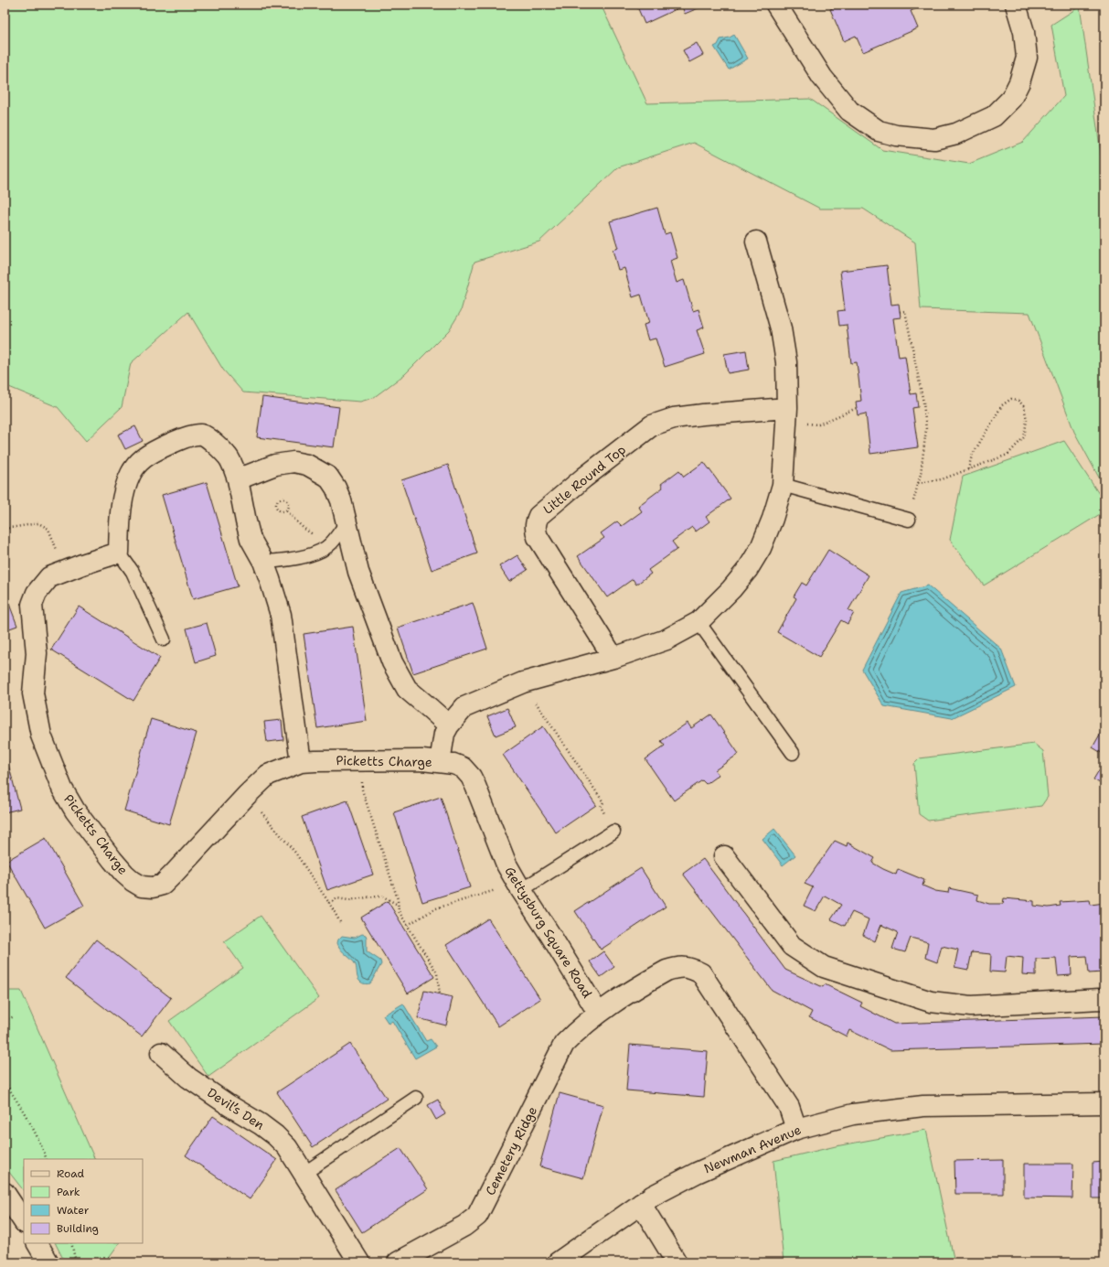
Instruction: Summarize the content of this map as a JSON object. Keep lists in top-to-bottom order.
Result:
{
  "streets": {
    "street": [
      "Little Round Top",
      "Picketts Charge",
      "Gettysburg Square Road",
      "Devil’s Den",
      "Newman Avenue",
      "Cemetery Ridge"
    ]
  },
  "crossings": [
    ["Picketts Charge", "Gettysburg Square Road"],
    ["Gettysburg Square Road", "Newman Avenue"],
    ["Gettysburg Square Road", "Cemetery Ridge"]
  ],
  "legend": [
    "Road",
    "Park",
    "Water",
    "Building"
  ]
}
